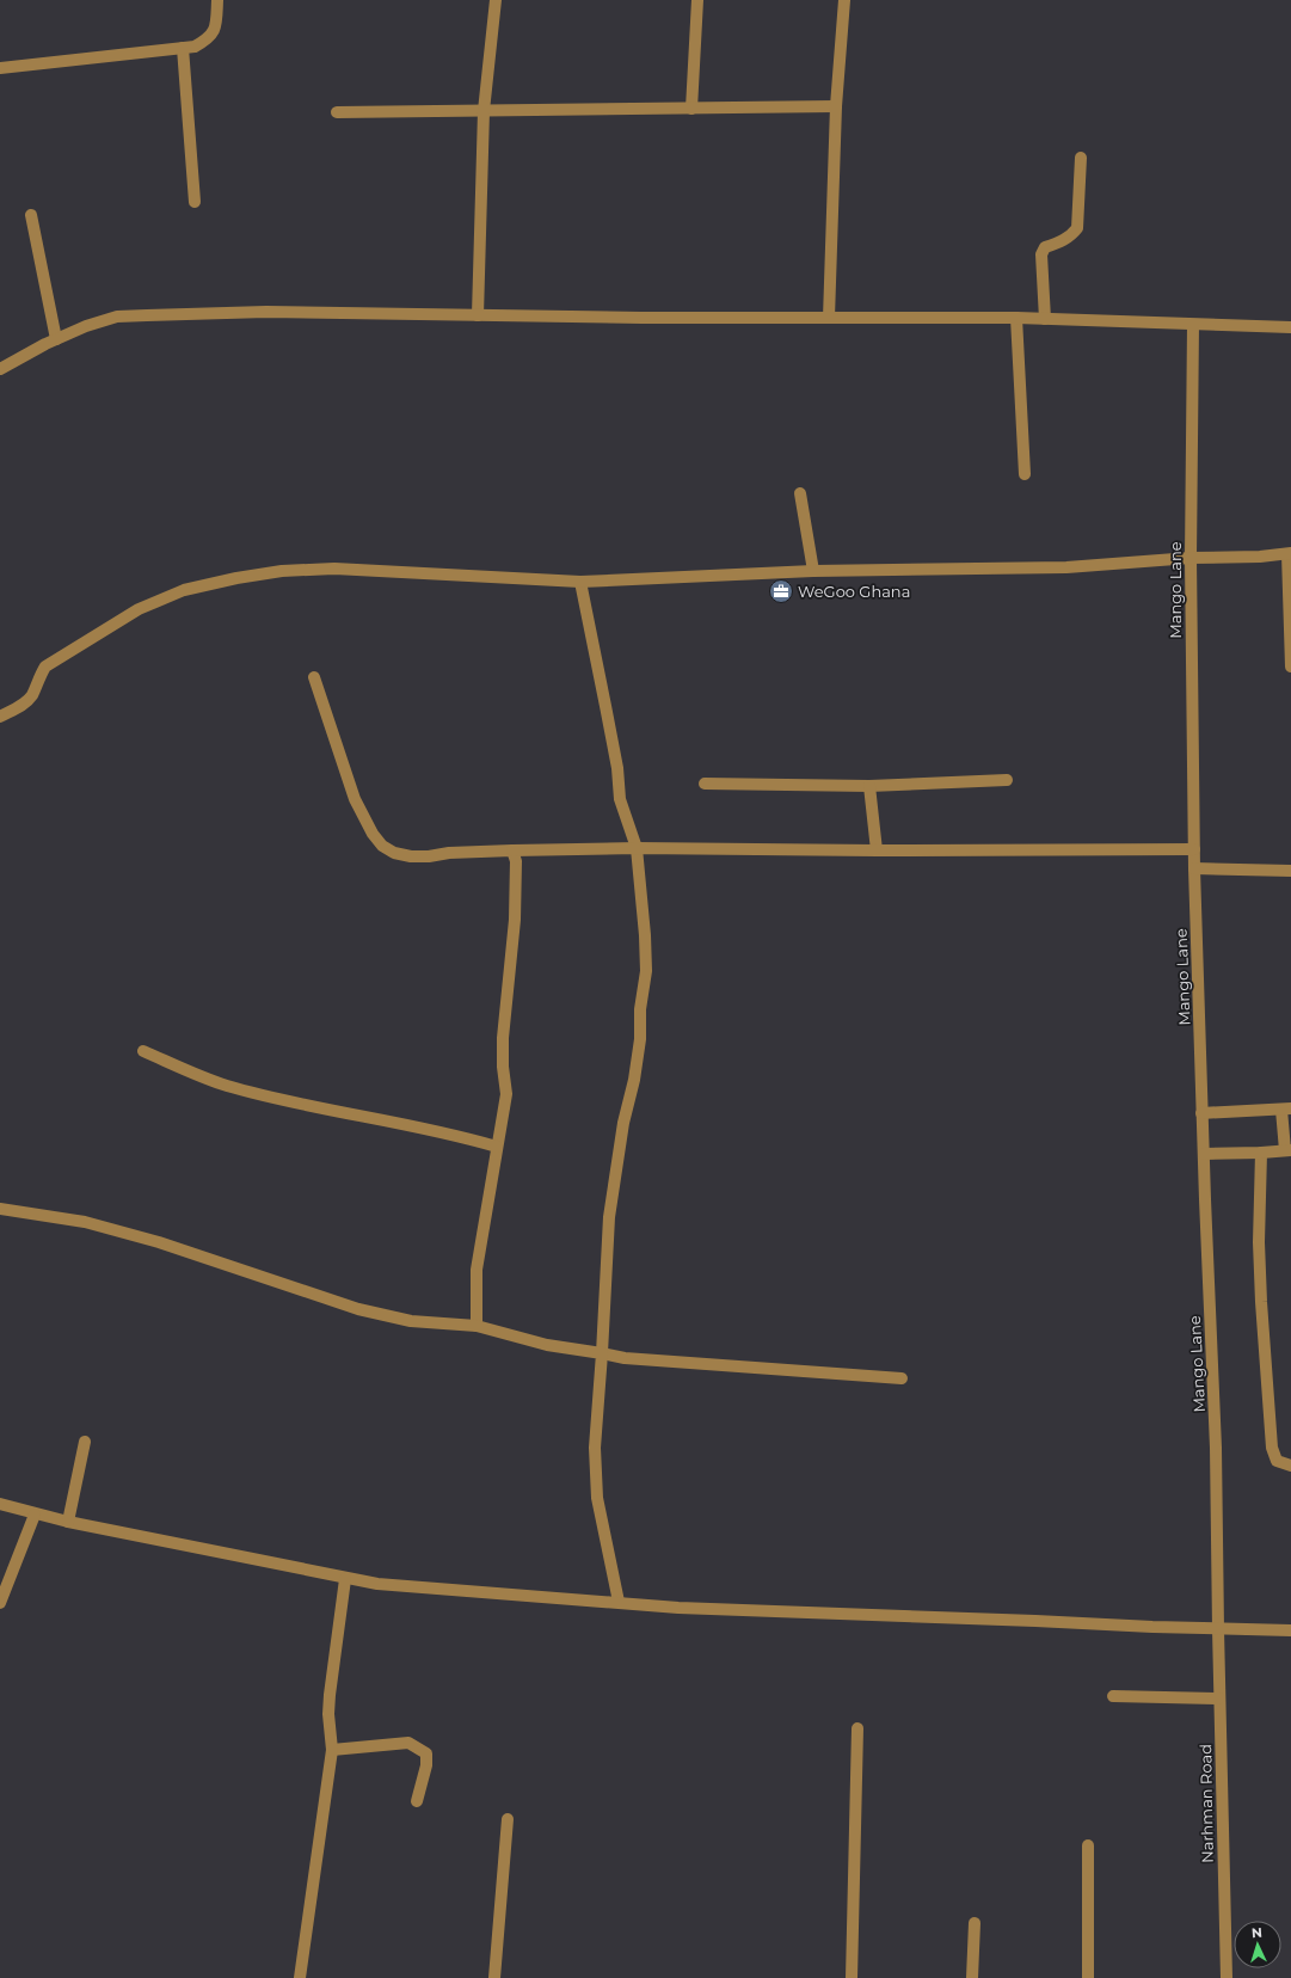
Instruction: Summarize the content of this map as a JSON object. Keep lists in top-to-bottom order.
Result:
{
  "streets": {
    "street": ["Mango Lane", "Narhman Road"]
  },
  "crossings": [
    ["Mango Lane", "Narhman Road"]
  ],
  "places": {
    "office": ["WeGoo Ghana"]
  },
  "north": "top"
}
